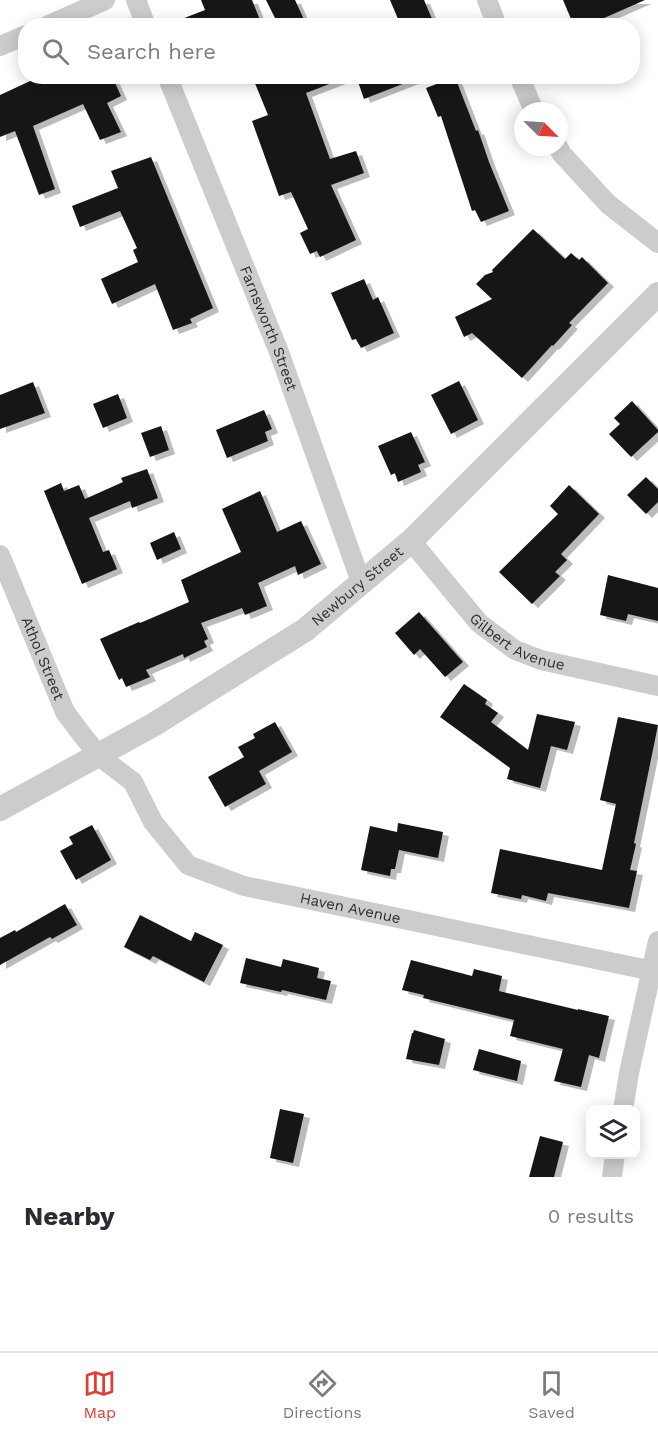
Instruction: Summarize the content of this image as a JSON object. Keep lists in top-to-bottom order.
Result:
{
  "streets": {
    "street": [
      "Farnsworth Street",
      "Newbury Street",
      "Gilbert Avenue",
      "Athol Street",
      "Haven Avenue"
    ]
  },
  "crossings": [
    ["Farnsworth Street", "Newbury Street"],
    ["Newbury Street", "Gilbert Avenue"],
    ["Newbury Street", "Athol Street"],
    ["Newbury Street", "Haven Avenue"],
    ["Athol Street", "Haven Avenue"]
  ],
  "north": "bottom right",
  "page": {
    "search": "Search here",
    "heading": ["Nearby", "0 results"],
    "nav": ["Map", "Directions", "Saved"]
  }
}
